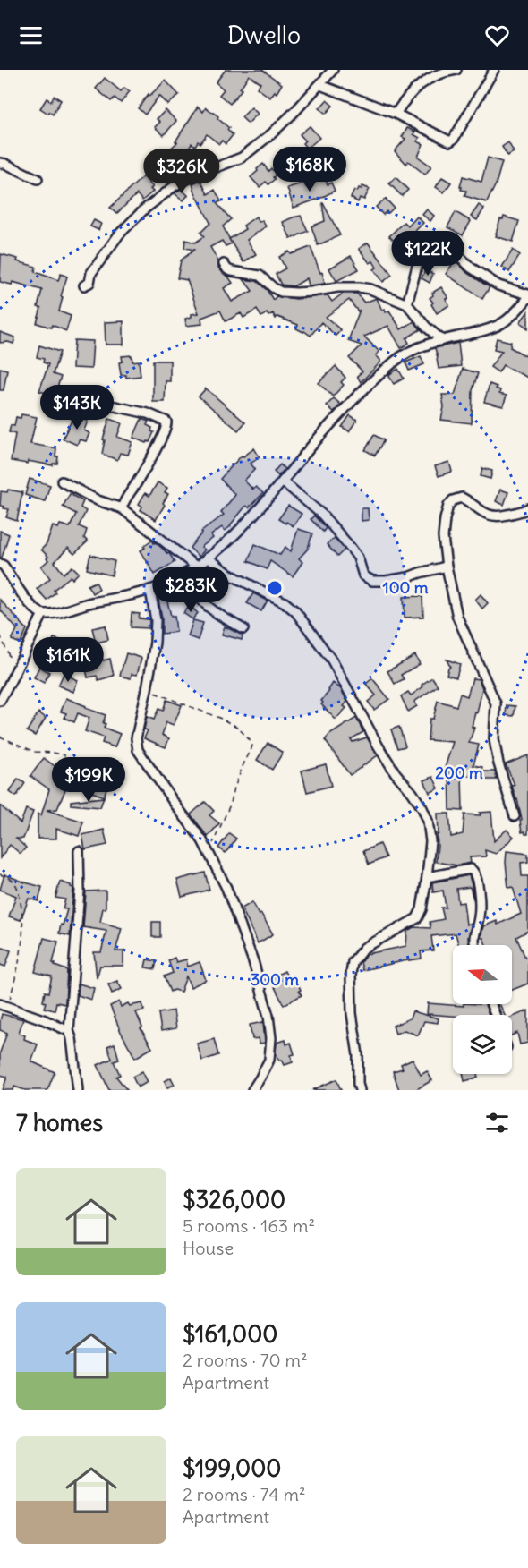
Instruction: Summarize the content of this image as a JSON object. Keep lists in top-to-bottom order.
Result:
{
  "north": "left",
  "page": {
    "header": "Dwello",
    "price": [
      "$168K",
      "$326K",
      "$122K",
      "$143K",
      "$283K",
      "$161K",
      "$199K"
    ],
    "heading": "7 homes",
    "list": [
      {
        "name": "$326,000",
        "note": "5 rooms · 163 m² · House"
      },
      {
        "name": "$161,000",
        "note": "2 rooms · 70 m² · Apartment"
      },
      {
        "name": "$199,000",
        "note": "2 rooms · 74 m² · Apartment"
      }
    ]
  },
  "rings": ["100 m", "200 m", "300 m"]
}
